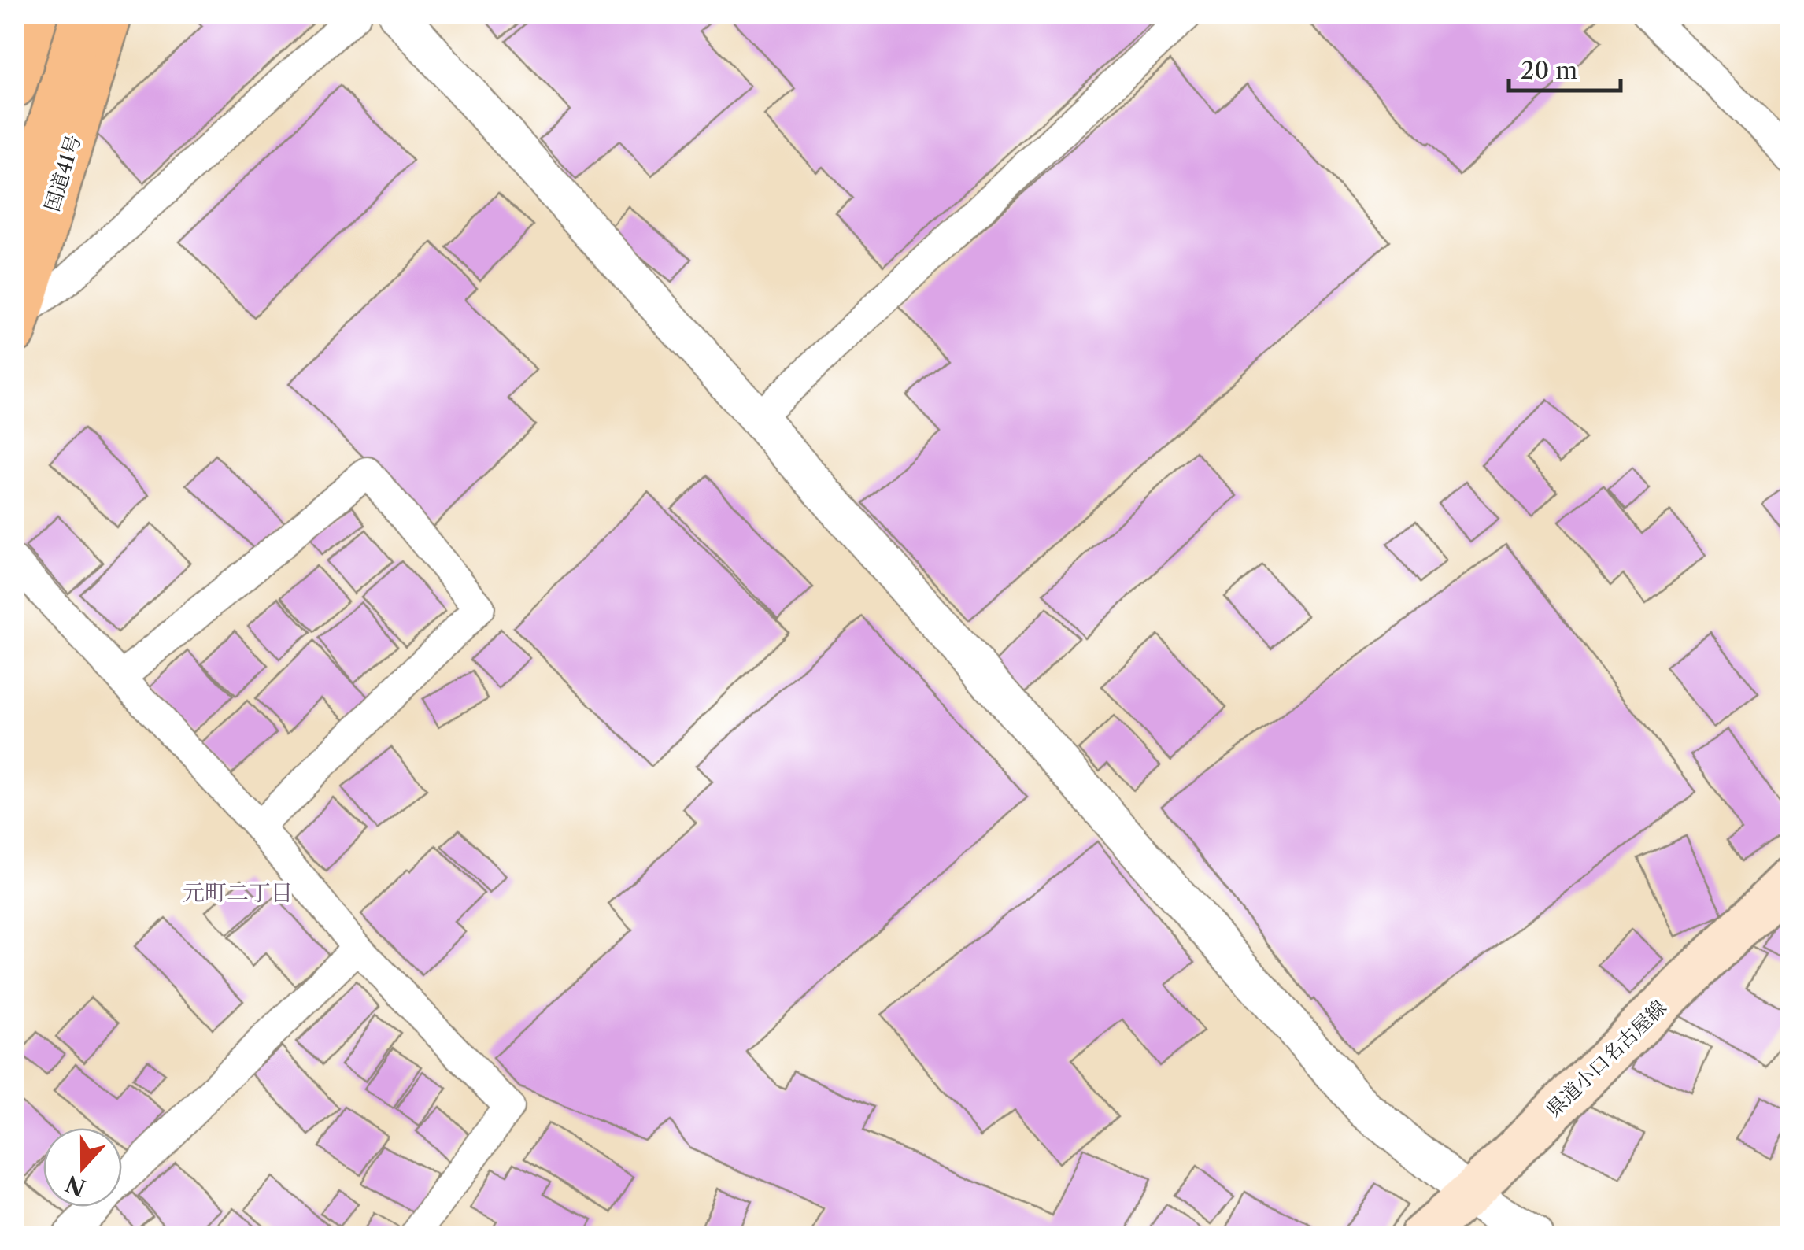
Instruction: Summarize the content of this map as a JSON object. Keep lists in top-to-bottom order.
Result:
{
  "streets": {
    "highway": ["国道41号"],
    "main road": ["県道小口名古屋線"]
  },
  "districts": ["元町二丁目"],
  "scale_bar": "20 m",
  "north": "bottom"
}
